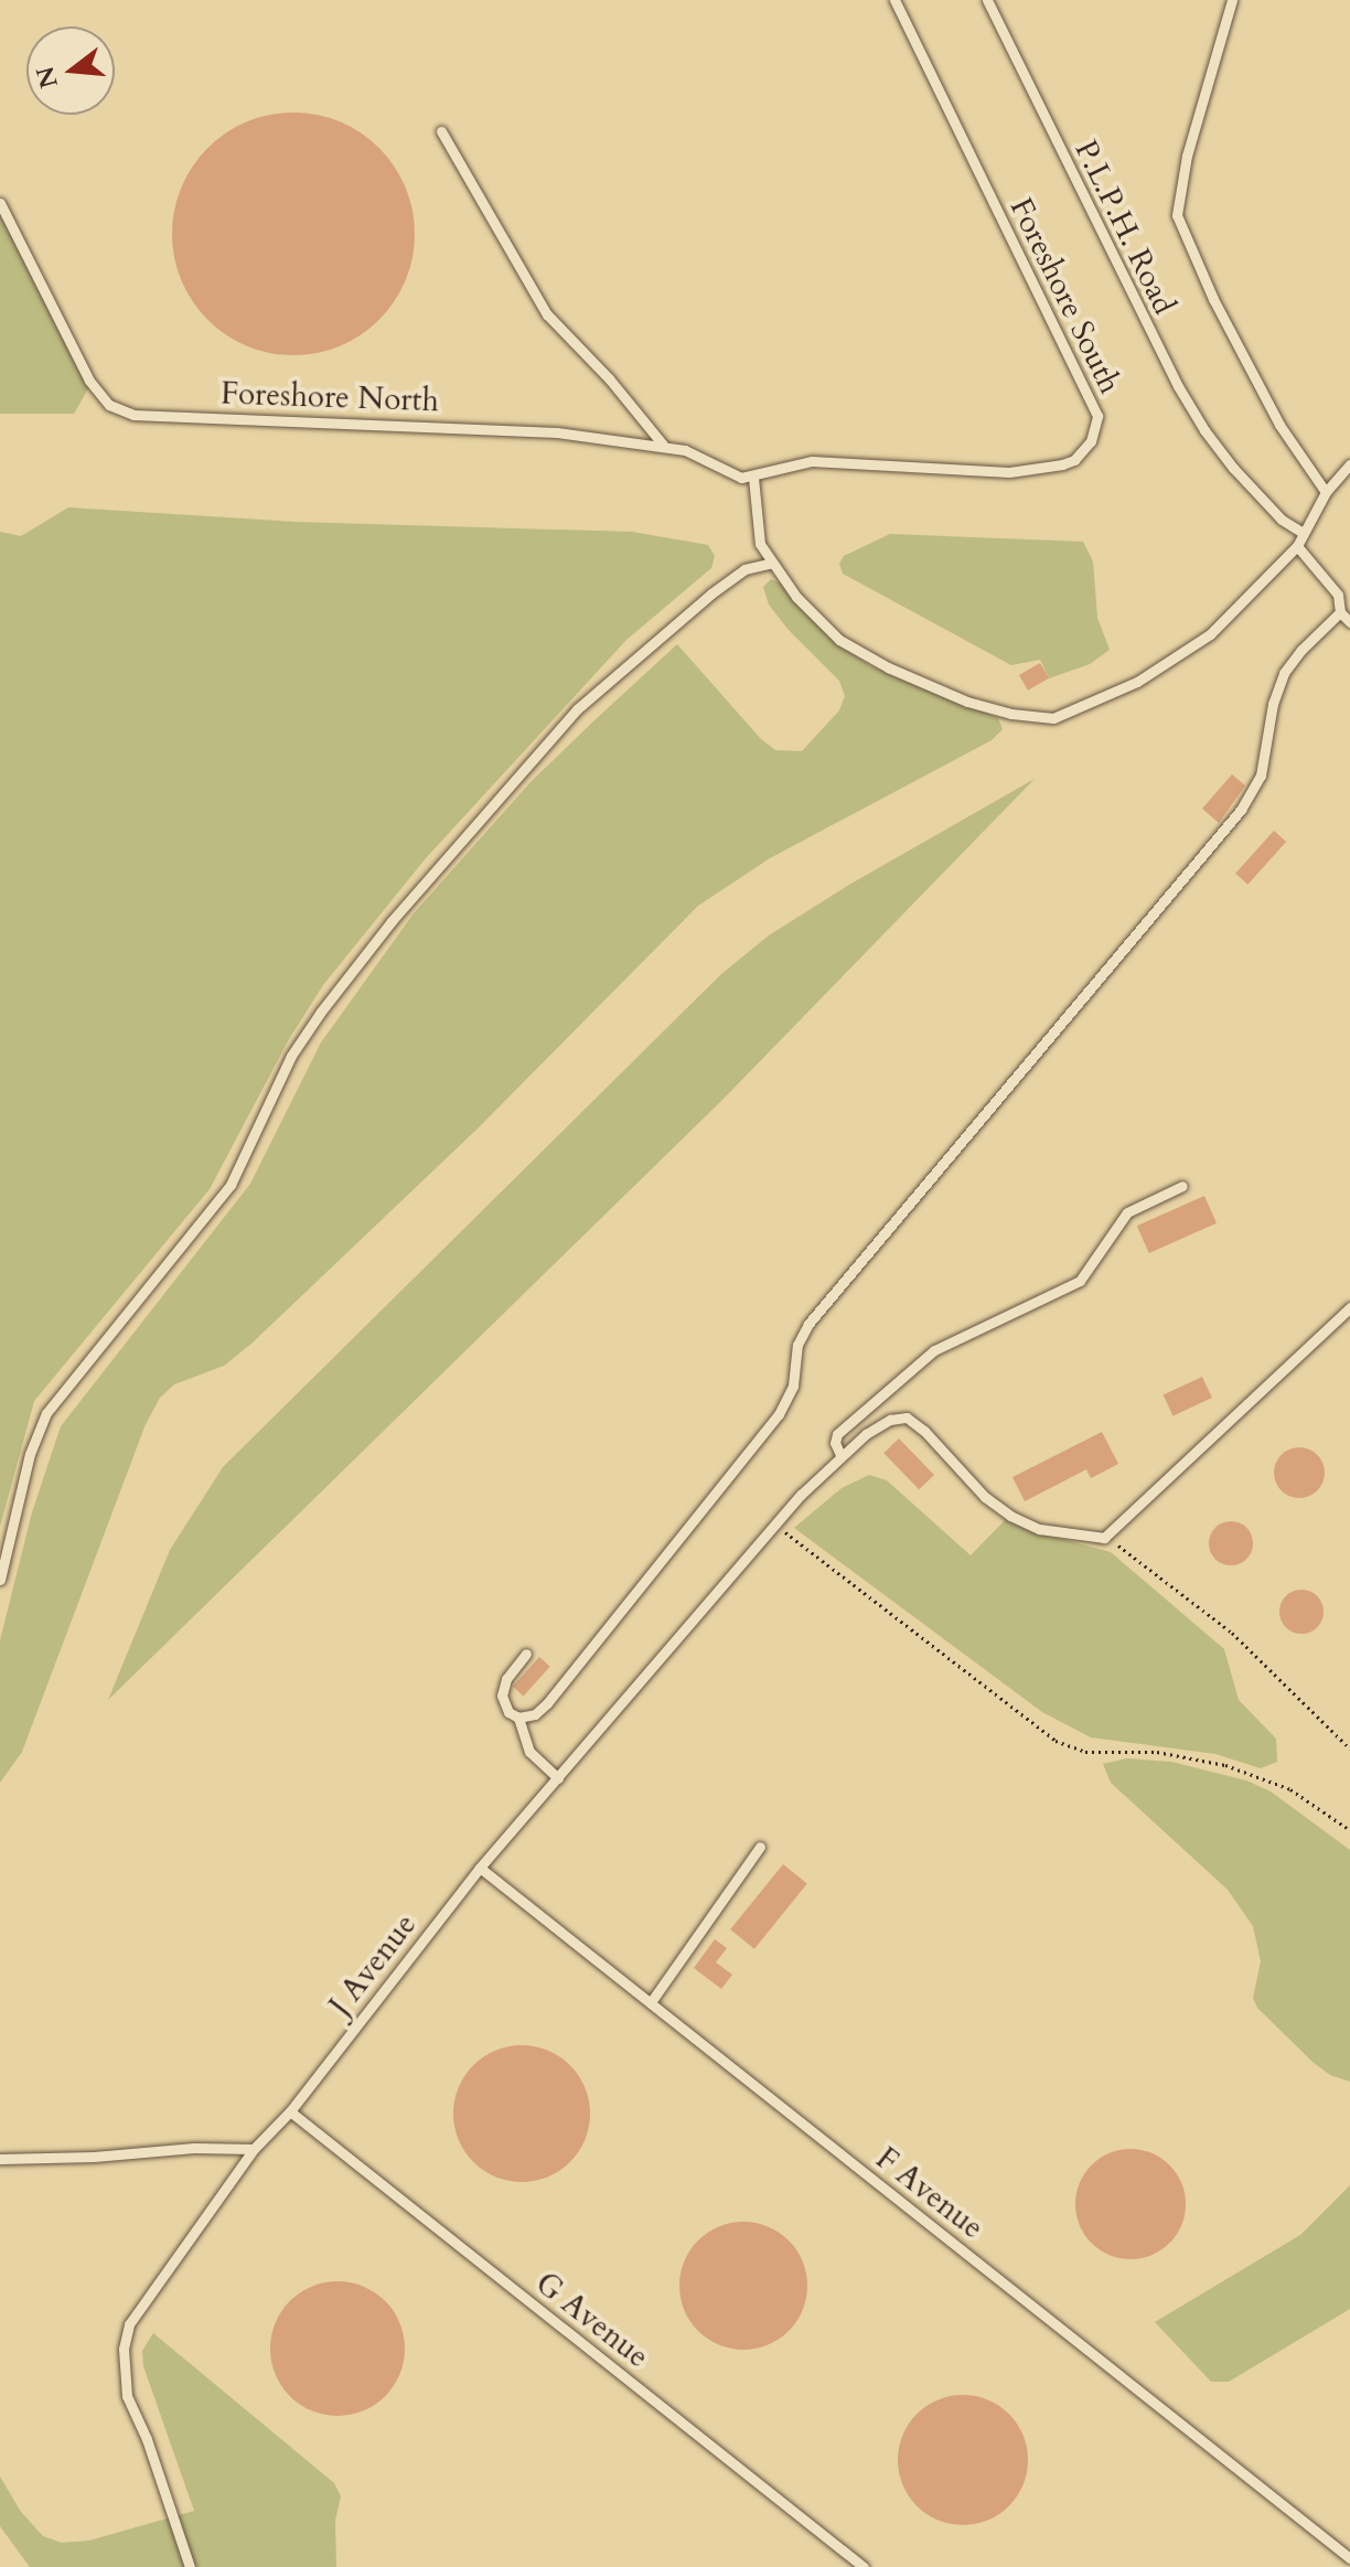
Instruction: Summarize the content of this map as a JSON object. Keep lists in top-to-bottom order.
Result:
{
  "streets": {
    "lane": [
      "P.L.P.H. Road",
      "Foreshore South",
      "Foreshore North",
      "J Avenue",
      "F Avenue",
      "G Avenue"
    ]
  },
  "crossings": [
    ["Foreshore South", "Foreshore North"],
    ["J Avenue", "F Avenue"],
    ["J Avenue", "G Avenue"]
  ],
  "north": "left"
}
